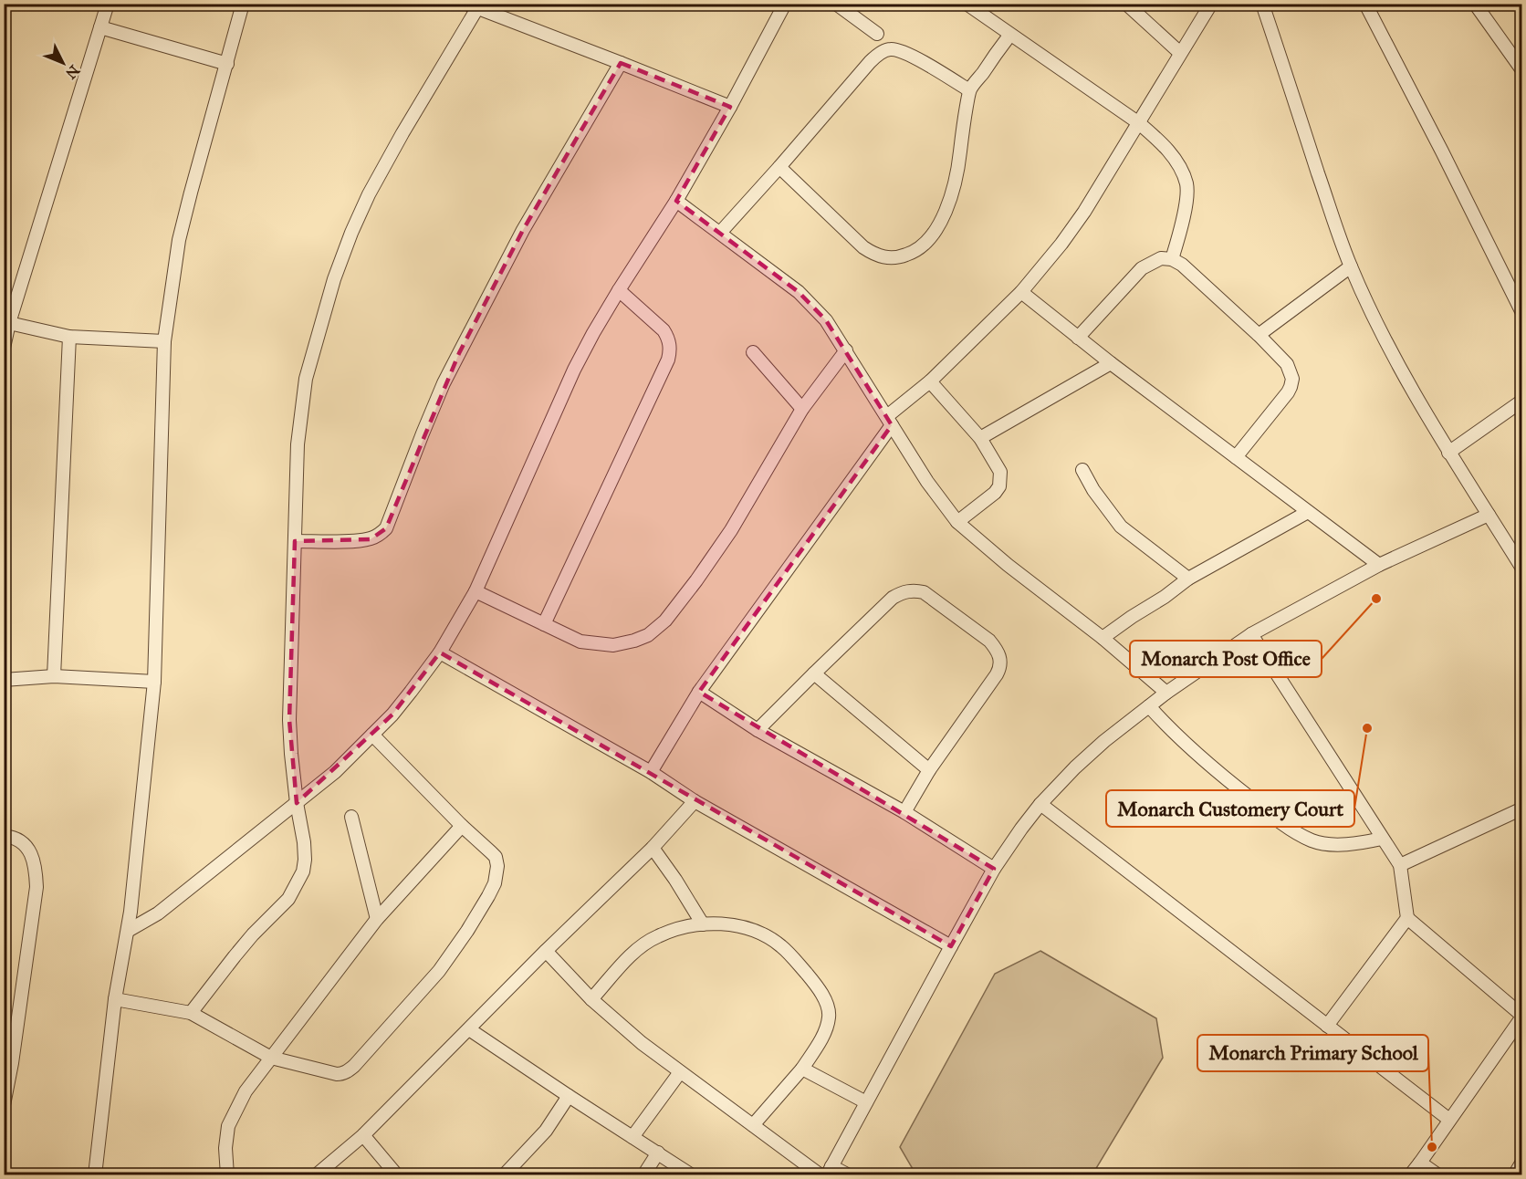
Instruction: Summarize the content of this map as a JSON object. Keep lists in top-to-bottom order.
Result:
{
  "places": ["Monarch Post Office", "Monarch Customery Court", "Monarch Primary School"],
  "north": "bottom right"
}
